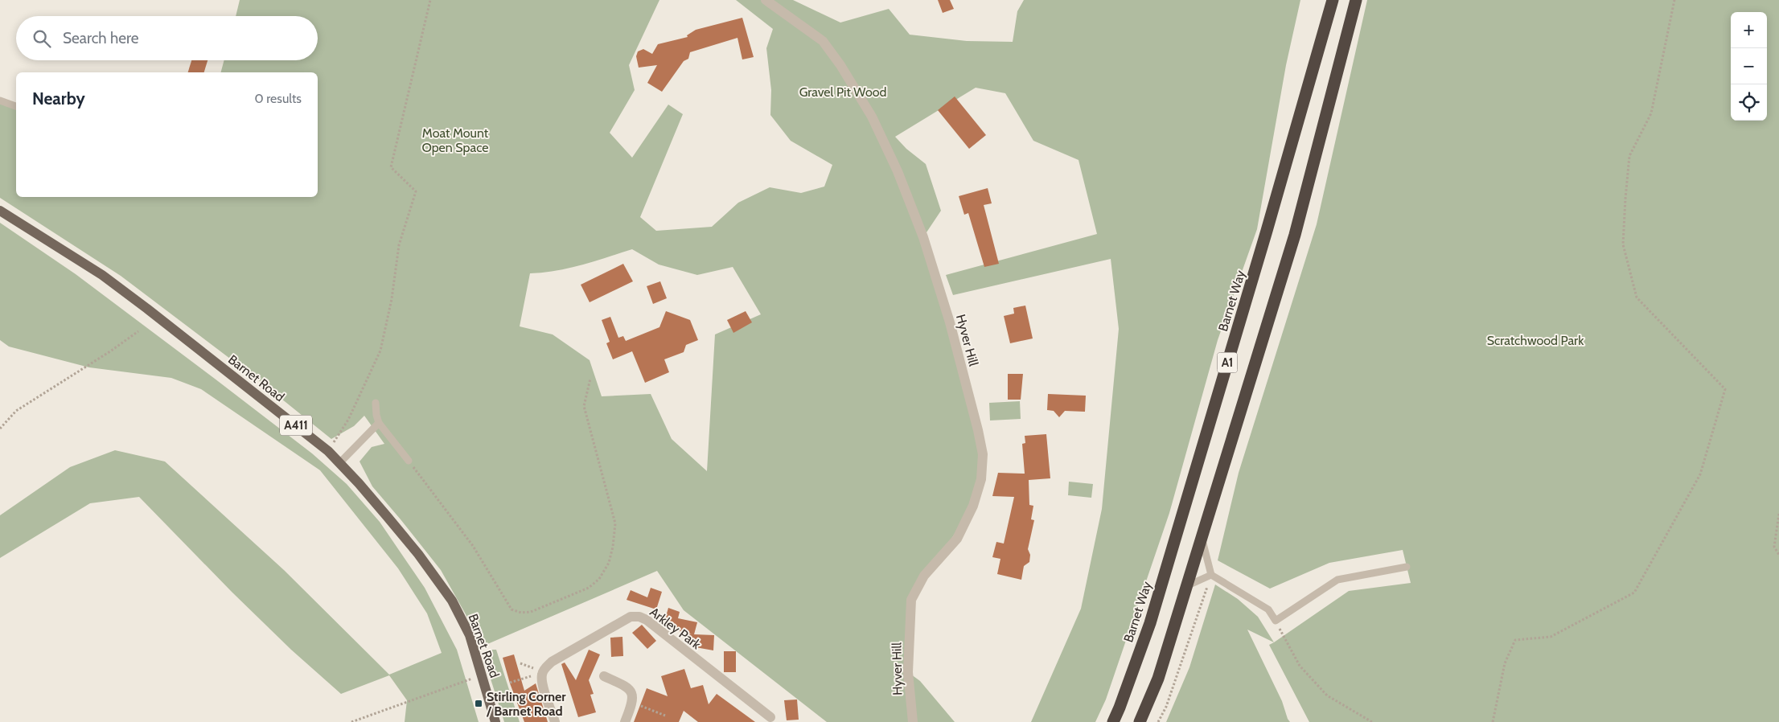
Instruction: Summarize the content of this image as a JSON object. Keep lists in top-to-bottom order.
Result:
{
  "streets": {
    "highway": ["Barnet Way", "A1"],
    "main road": ["Barnet Road", "A411"],
    "street": ["Hyver Hill", "Arkley Park"]
  },
  "parks": ["Gravel Pit Wood", "Moat Mount Open Space", "Scratchwood Park"],
  "places": {
    "transit": ["Stirling Corner / Barnet Road"]
  },
  "page": {
    "map_buttons": ["+", "−"],
    "search": "Search here",
    "heading": ["Nearby", "0 results"]
  }
}
